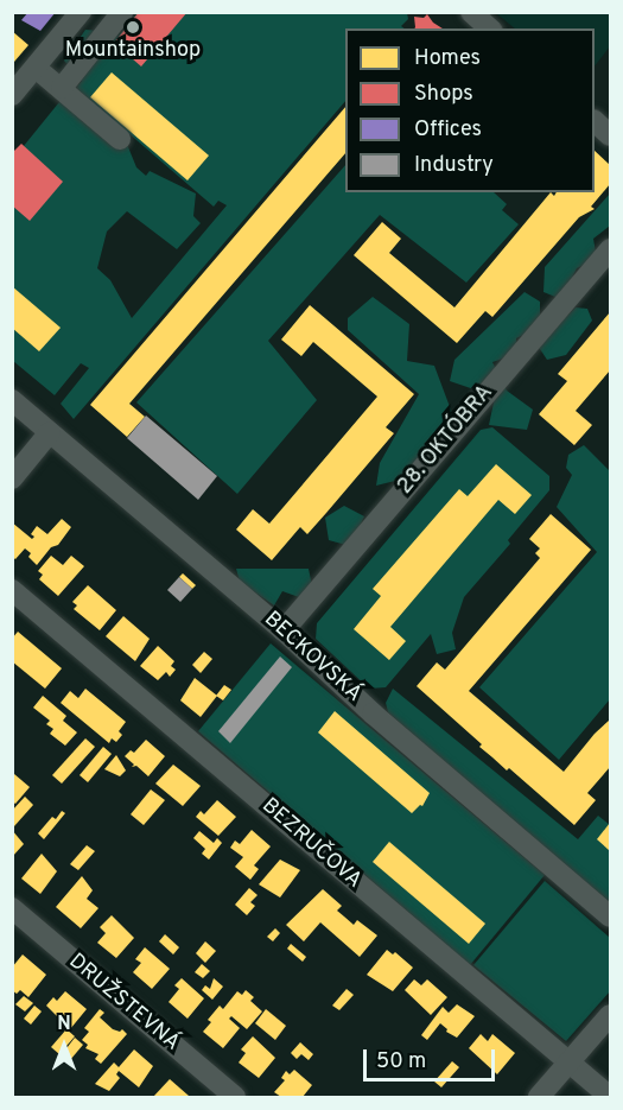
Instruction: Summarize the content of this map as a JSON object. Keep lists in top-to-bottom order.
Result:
{
  "streets": {
    "street": [
      "28. OKTÓBRA",
      "BECKOVSKÁ",
      "BEZRUČOVA",
      "DRUŽSTEVNÁ"
    ]
  },
  "crossings": [
    ["28. OKTÓBRA", "BECKOVSKÁ"]
  ],
  "places": ["Mountainshop"],
  "legend": [
    "Homes",
    "Shops",
    "Offices",
    "Industry"
  ],
  "scale_bar": "50 m",
  "north": "top"
}
